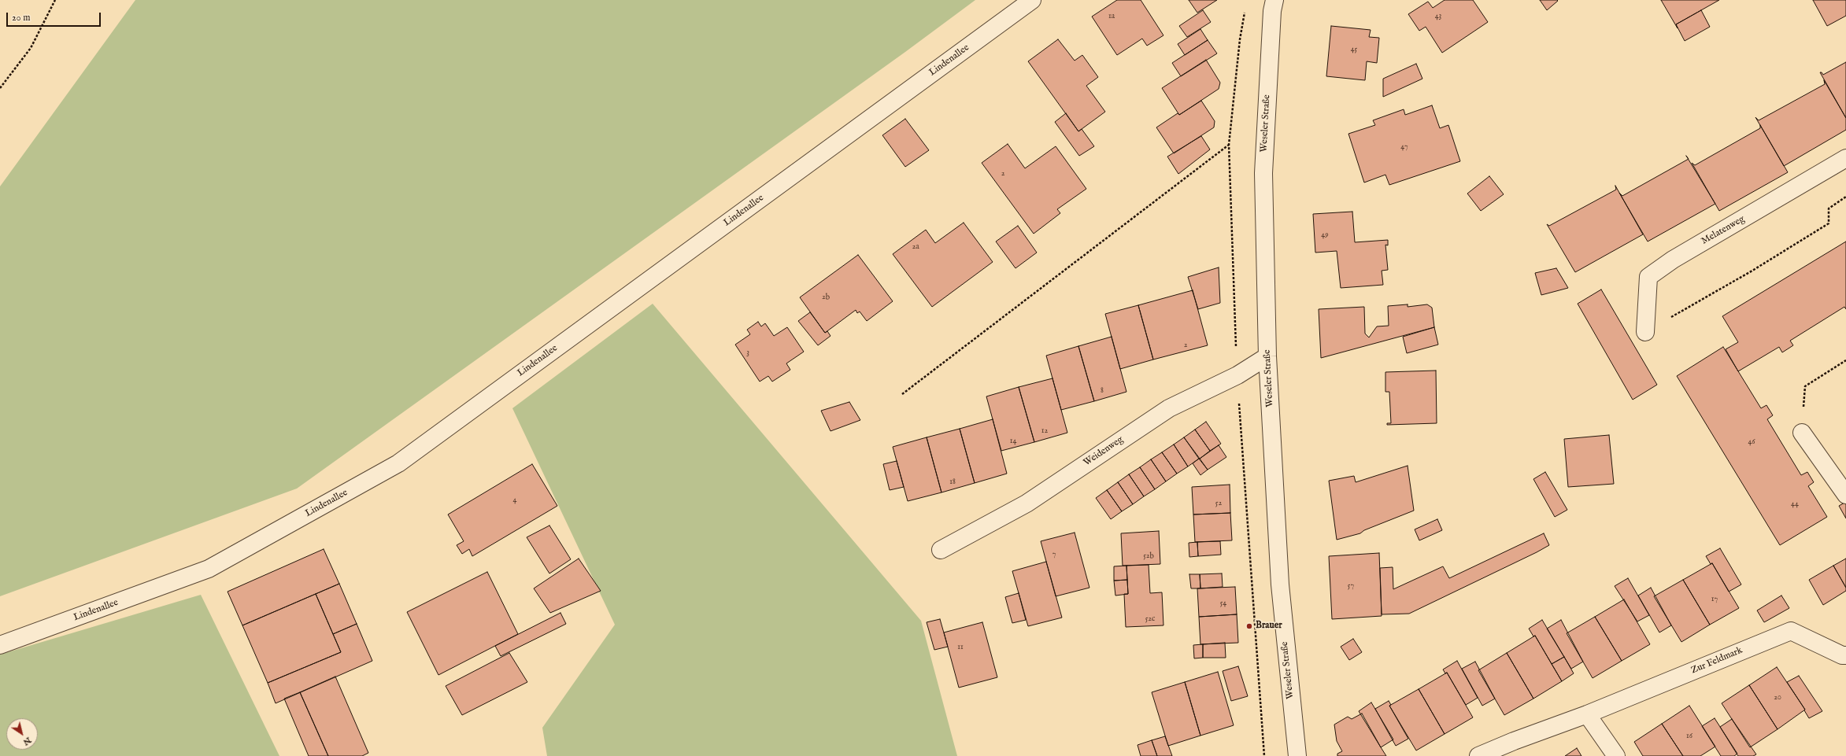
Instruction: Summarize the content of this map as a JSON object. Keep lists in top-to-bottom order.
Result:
{
  "streets": {
    "street": [
      "Lindenallee",
      "Weseler Straße",
      "Melatenweg",
      "Weidenweg",
      "Zur Feldmark"
    ]
  },
  "crossings": [
    ["Weseler Straße", "Weidenweg"]
  ],
  "places": ["Brauer"],
  "house_numbers": [
    "1a",
    "43",
    "45",
    "47",
    "2",
    "49",
    "2a",
    "2b",
    "2",
    "3",
    "8",
    "12",
    "14",
    "46",
    "18",
    "4",
    "52",
    "44",
    "7",
    "52b",
    "57",
    "17",
    "54",
    "52c",
    "11",
    "20",
    "16"
  ],
  "scale_bar": "20 m",
  "north": "bottom right"
}
